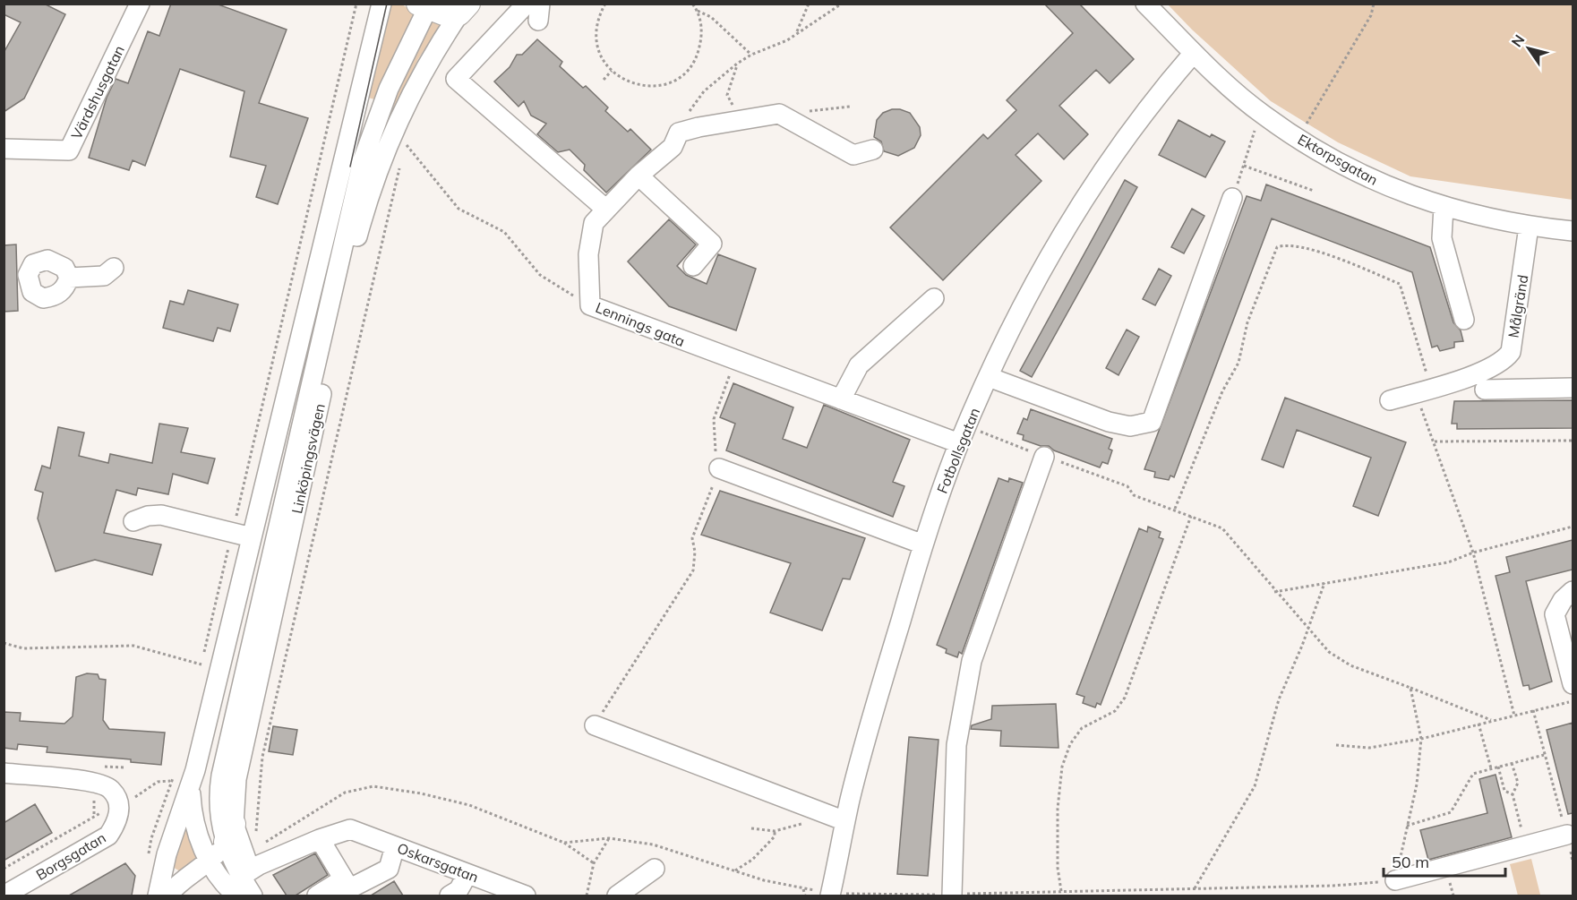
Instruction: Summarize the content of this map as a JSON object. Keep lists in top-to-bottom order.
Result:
{
  "streets": {
    "street": [
      "Värdshusgatan",
      "Ektorpsgatan",
      "Målgränd",
      "Lennings gata",
      "Fotbollsgatan",
      "Linköpingsvägen",
      "Borgsgatan",
      "Oskarsgatan"
    ]
  },
  "crossings": [
    ["Ektorpsgatan", "Målgränd"],
    ["Ektorpsgatan", "Fotbollsgatan"],
    ["Lennings gata", "Fotbollsgatan"]
  ],
  "scale_bar": "50 m",
  "north": "top left"
}
